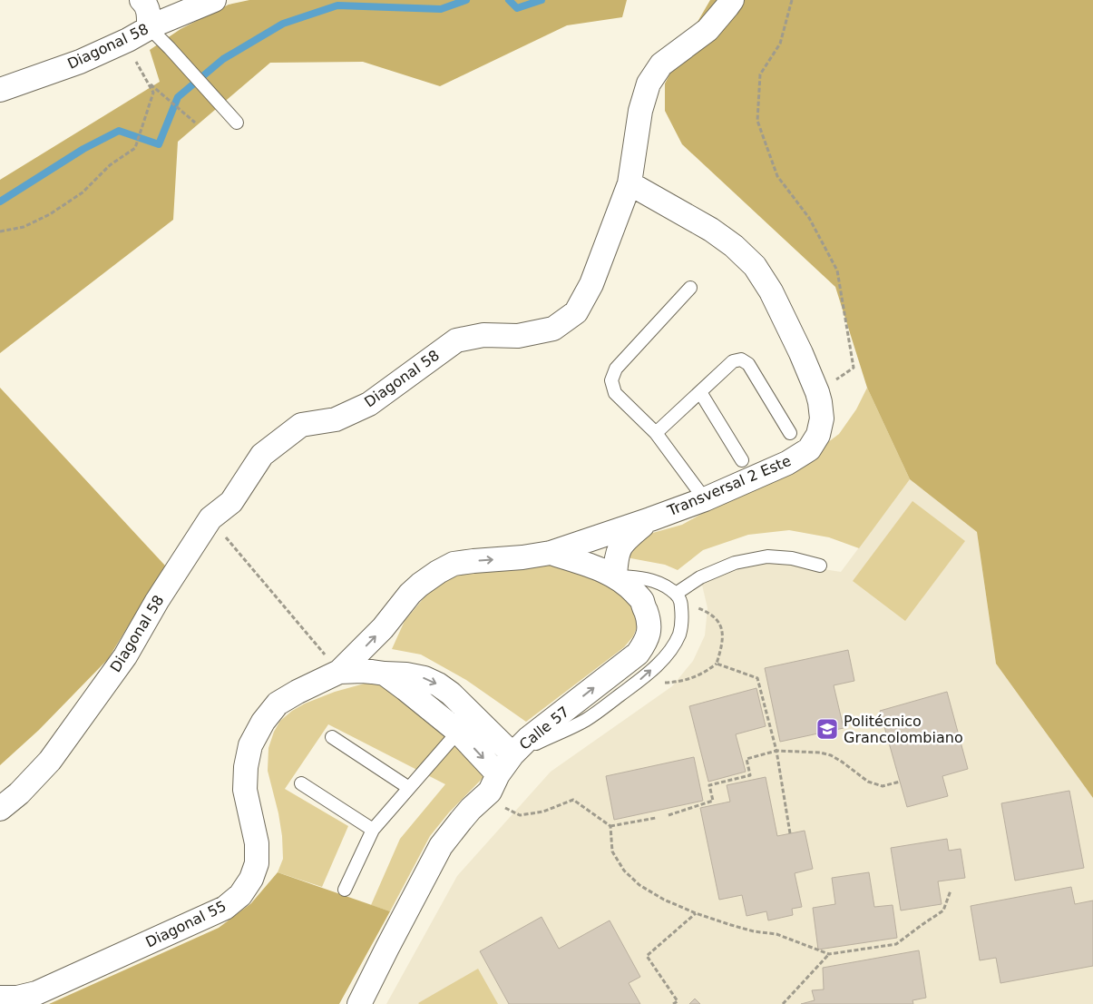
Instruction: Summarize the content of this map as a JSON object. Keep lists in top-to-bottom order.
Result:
{
  "streets": {
    "street": [
      "Diagonal 58",
      "Transversal 2 Este",
      "Calle 57",
      "Diagonal 55"
    ]
  },
  "crossings": [
    ["Diagonal 58", "Transversal 2 Este"],
    ["Transversal 2 Este", "Calle 57"],
    ["Transversal 2 Este", "Diagonal 55"]
  ],
  "places": {
    "school or university": ["Politécnico Grancolombiano"]
  }
}
